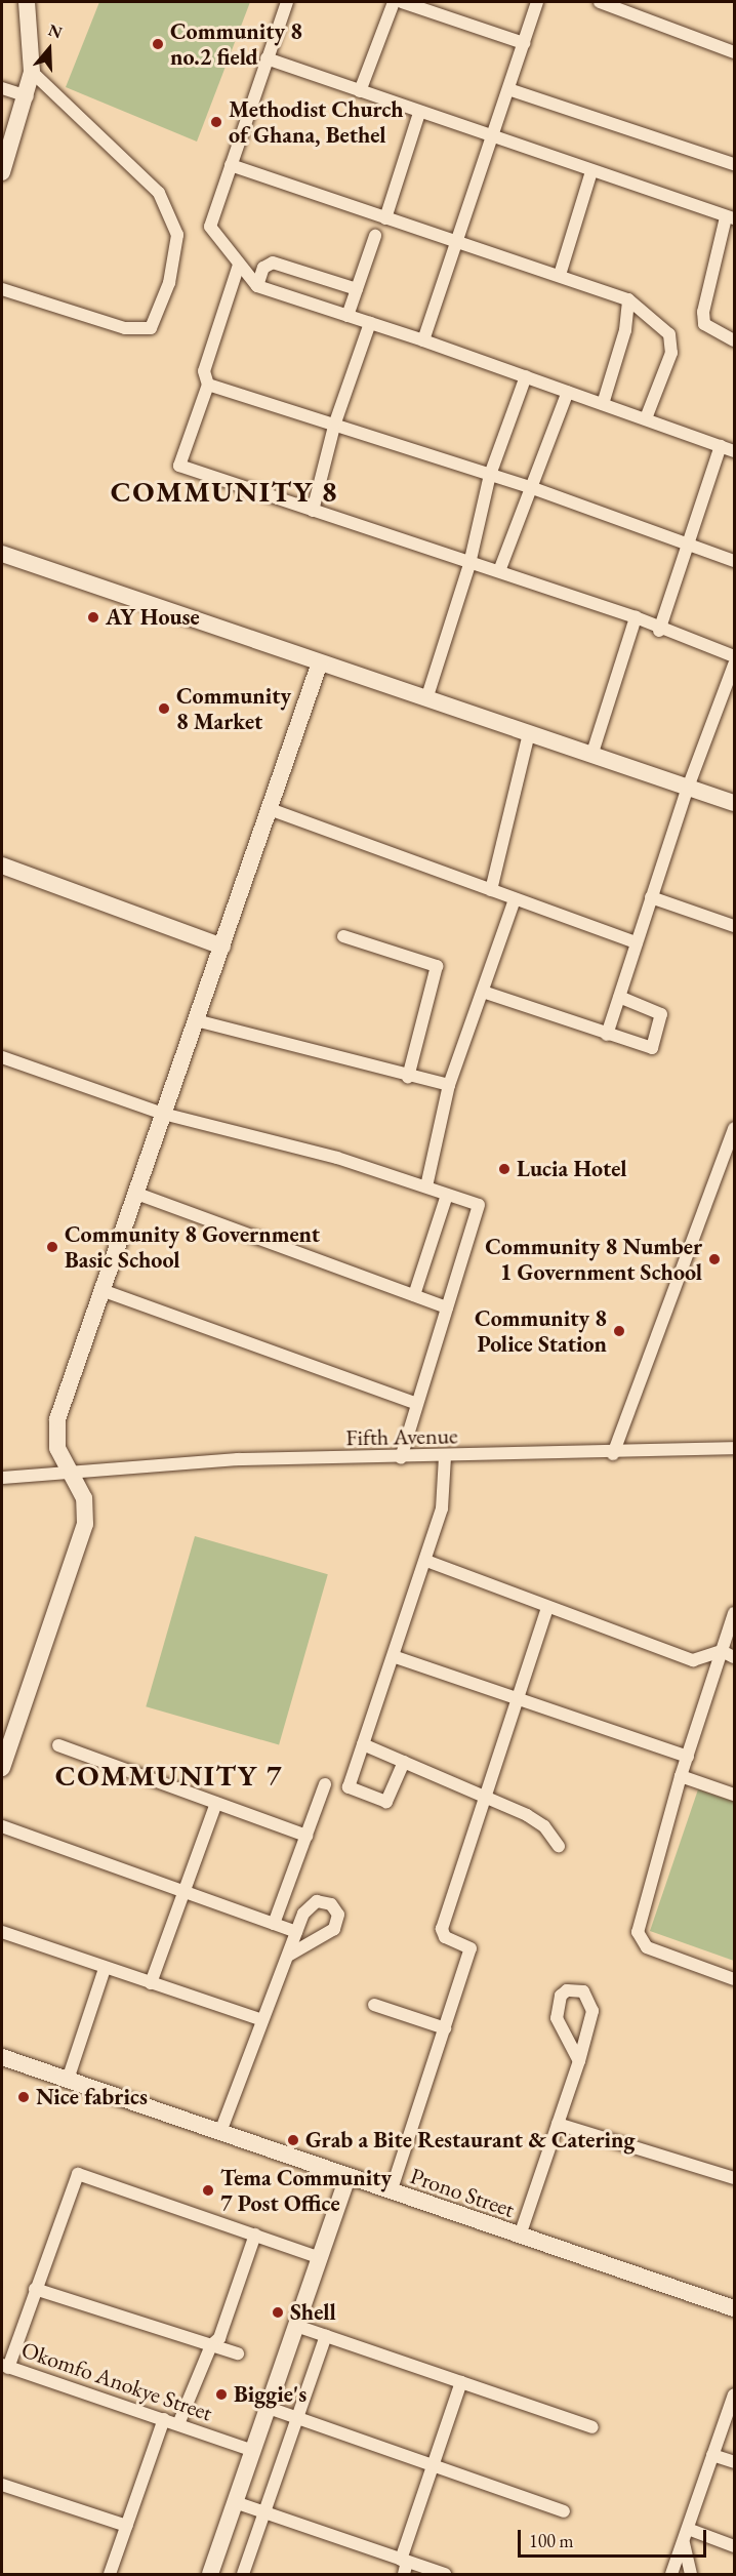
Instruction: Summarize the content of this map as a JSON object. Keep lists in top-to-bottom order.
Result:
{
  "streets": {
    "street": ["Fifth Avenue", "Prono Street", "Okomfo Anokye Street"]
  },
  "districts": ["COMMUNITY 8", "COMMUNITY 7"],
  "places": [
    "Community 8 no.2 field",
    "Methodist Church of Ghana, Bethel",
    "AY House",
    "Community 8 Market",
    "Lucia Hotel",
    "Community 8 Government Basic School",
    "Community 8 Number 1 Government School",
    "Community 8 Police Station",
    "Nice fabrics",
    "Grab a Bite Restaurant & Catering",
    "Tema Community 7 Post Office",
    "Shell",
    "Biggie's"
  ],
  "scale_bar": "100 m",
  "north": "top"
}
